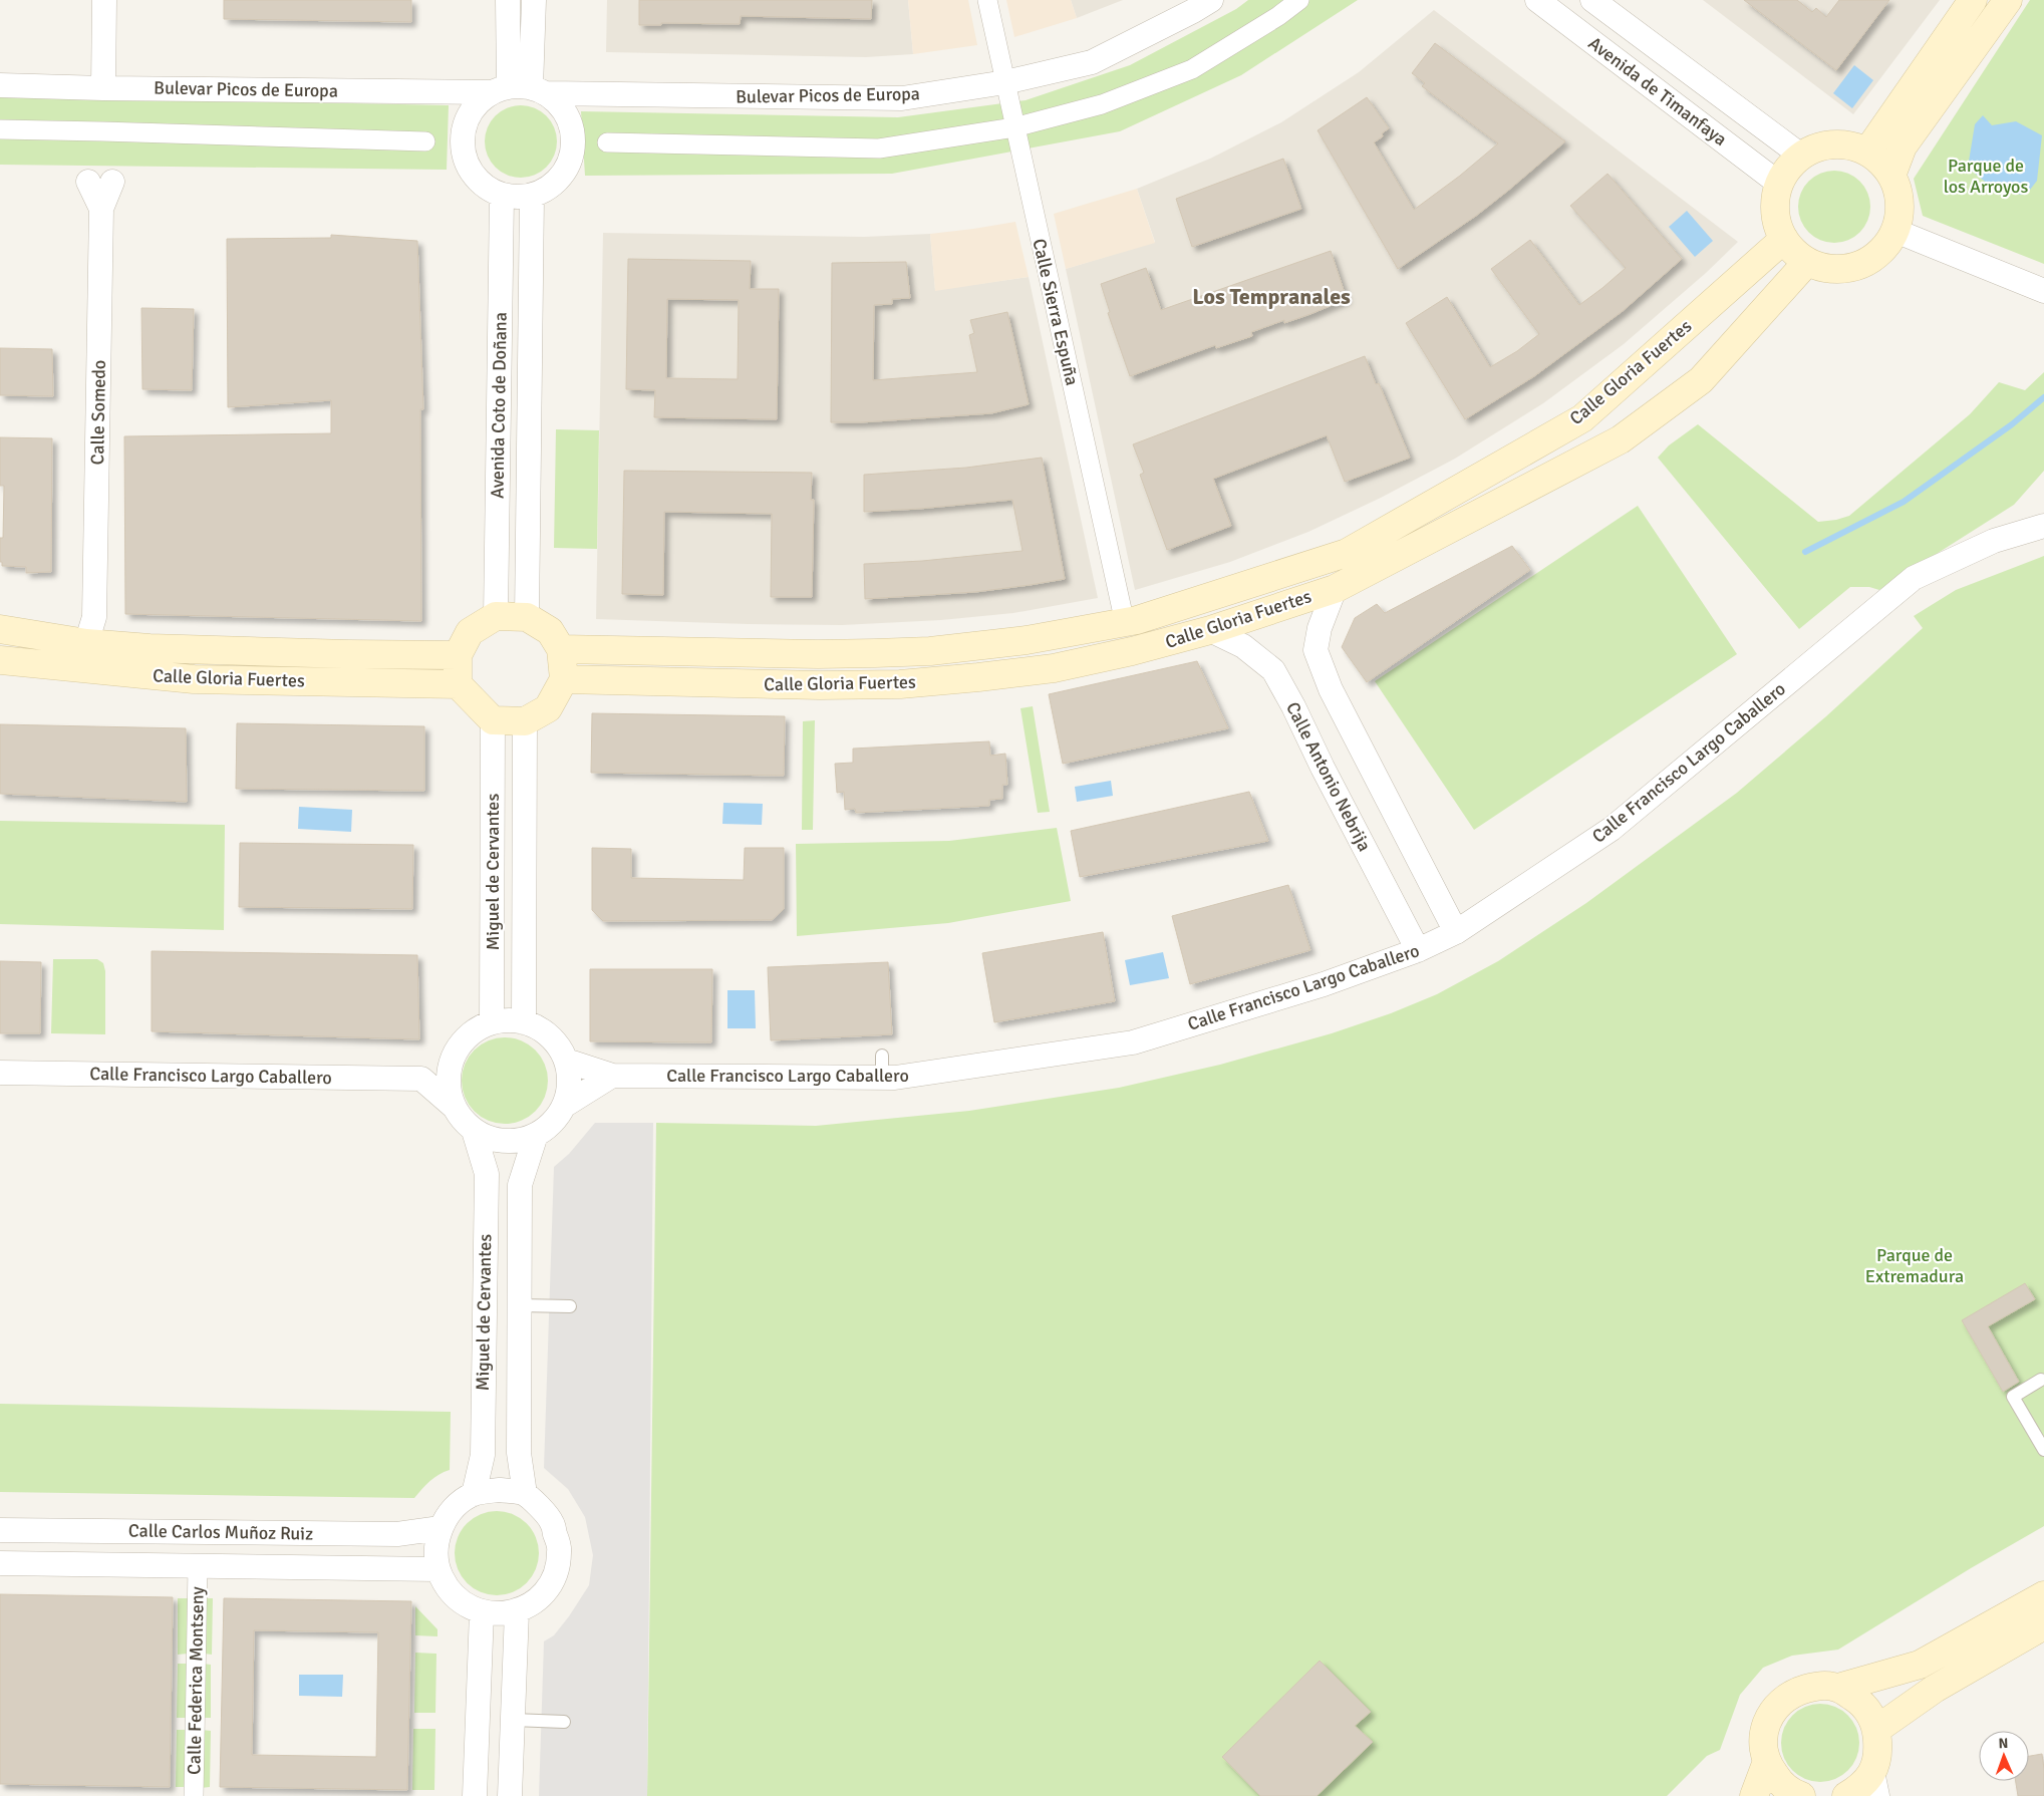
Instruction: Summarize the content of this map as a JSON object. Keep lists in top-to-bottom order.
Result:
{
  "streets": {
    "main road": ["Calle Gloria Fuertes"],
    "street": [
      "Bulevar Picos de Europa",
      "Avenida de Timanfaya",
      "Calle Sierra Espuña",
      "Avenida Coto de Doñana",
      "Calle Somedo",
      "Calle Francisco Largo Caballero",
      "Calle Antonio Nebrija",
      "Miguel de Cervantes",
      "Calle Carlos Muñoz Ruiz",
      "Calle Federica Montseny"
    ]
  },
  "crossings": [
    ["Bulevar Picos de Europa", "Calle Sierra Espuña"],
    ["Bulevar Picos de Europa", "Avenida Coto de Doñana"],
    ["Avenida de Timanfaya", "Calle Gloria Fuertes"],
    ["Calle Sierra Espuña", "Calle Gloria Fuertes"],
    ["Calle Gloria Fuertes", "Avenida Coto de Doñana"],
    ["Calle Gloria Fuertes", "Calle Somedo"],
    ["Calle Gloria Fuertes", "Calle Antonio Nebrija"],
    ["Calle Gloria Fuertes", "Miguel de Cervantes"],
    ["Avenida Coto de Doñana", "Miguel de Cervantes"],
    ["Calle Francisco Largo Caballero", "Calle Antonio Nebrija"],
    ["Calle Francisco Largo Caballero", "Miguel de Cervantes"],
    ["Miguel de Cervantes", "Calle Carlos Muñoz Ruiz"],
    ["Calle Carlos Muñoz Ruiz", "Calle Federica Montseny"]
  ],
  "districts": ["Los Tempranales"],
  "parks": ["Parque de los Arroyos", "Parque de Extremadura"],
  "north": "top"
}
